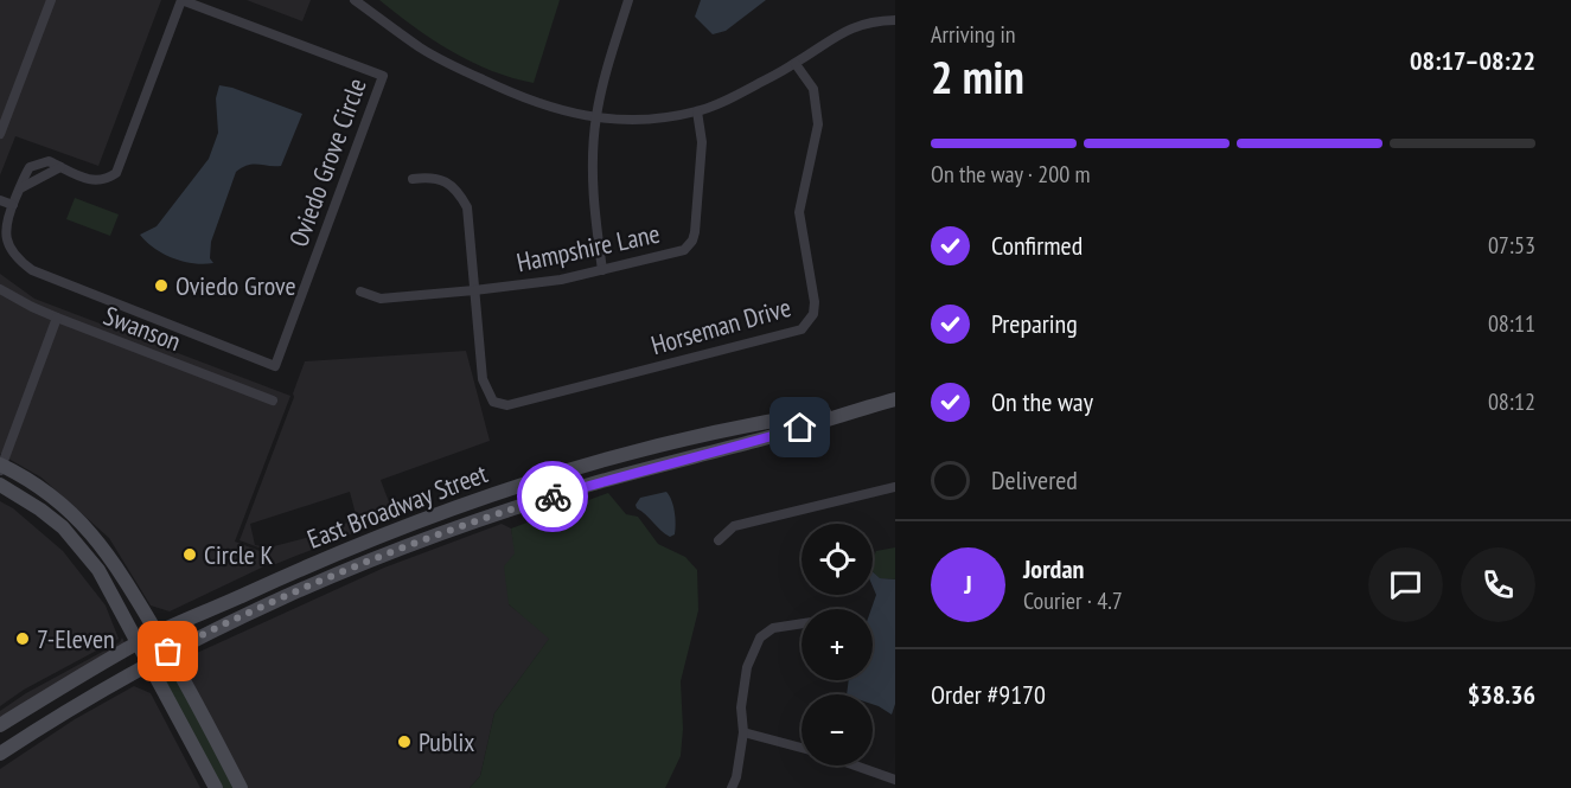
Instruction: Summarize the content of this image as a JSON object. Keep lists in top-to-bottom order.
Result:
{
  "streets": {
    "main road": ["East Broadway Street"],
    "street": [
      "Oviedo Grove Circle",
      "Hampshire Lane",
      "Horseman Drive",
      "Swanson"
    ]
  },
  "crossings": [
    ["Hampshire Lane", "Horseman Drive"]
  ],
  "places": [
    "Oviedo Grove",
    "Circle K",
    "7-Eleven",
    "Publix"
  ],
  "page": {
    "heading": ["2 min", "Arriving in", "08:17–08:22"],
    "panel": [
      "Jordan",
      "Courier · 4.7",
      "Order #9170",
      "$38.36"
    ],
    "bar": "On the way · 200 m",
    "list": [
      ["Confirmed", "07:53"],
      ["Preparing", "08:11"],
      ["On the way", "08:12"],
      "Delivered"
    ],
    "map_buttons": ["+", "−"],
    "round": "J"
  }
}
